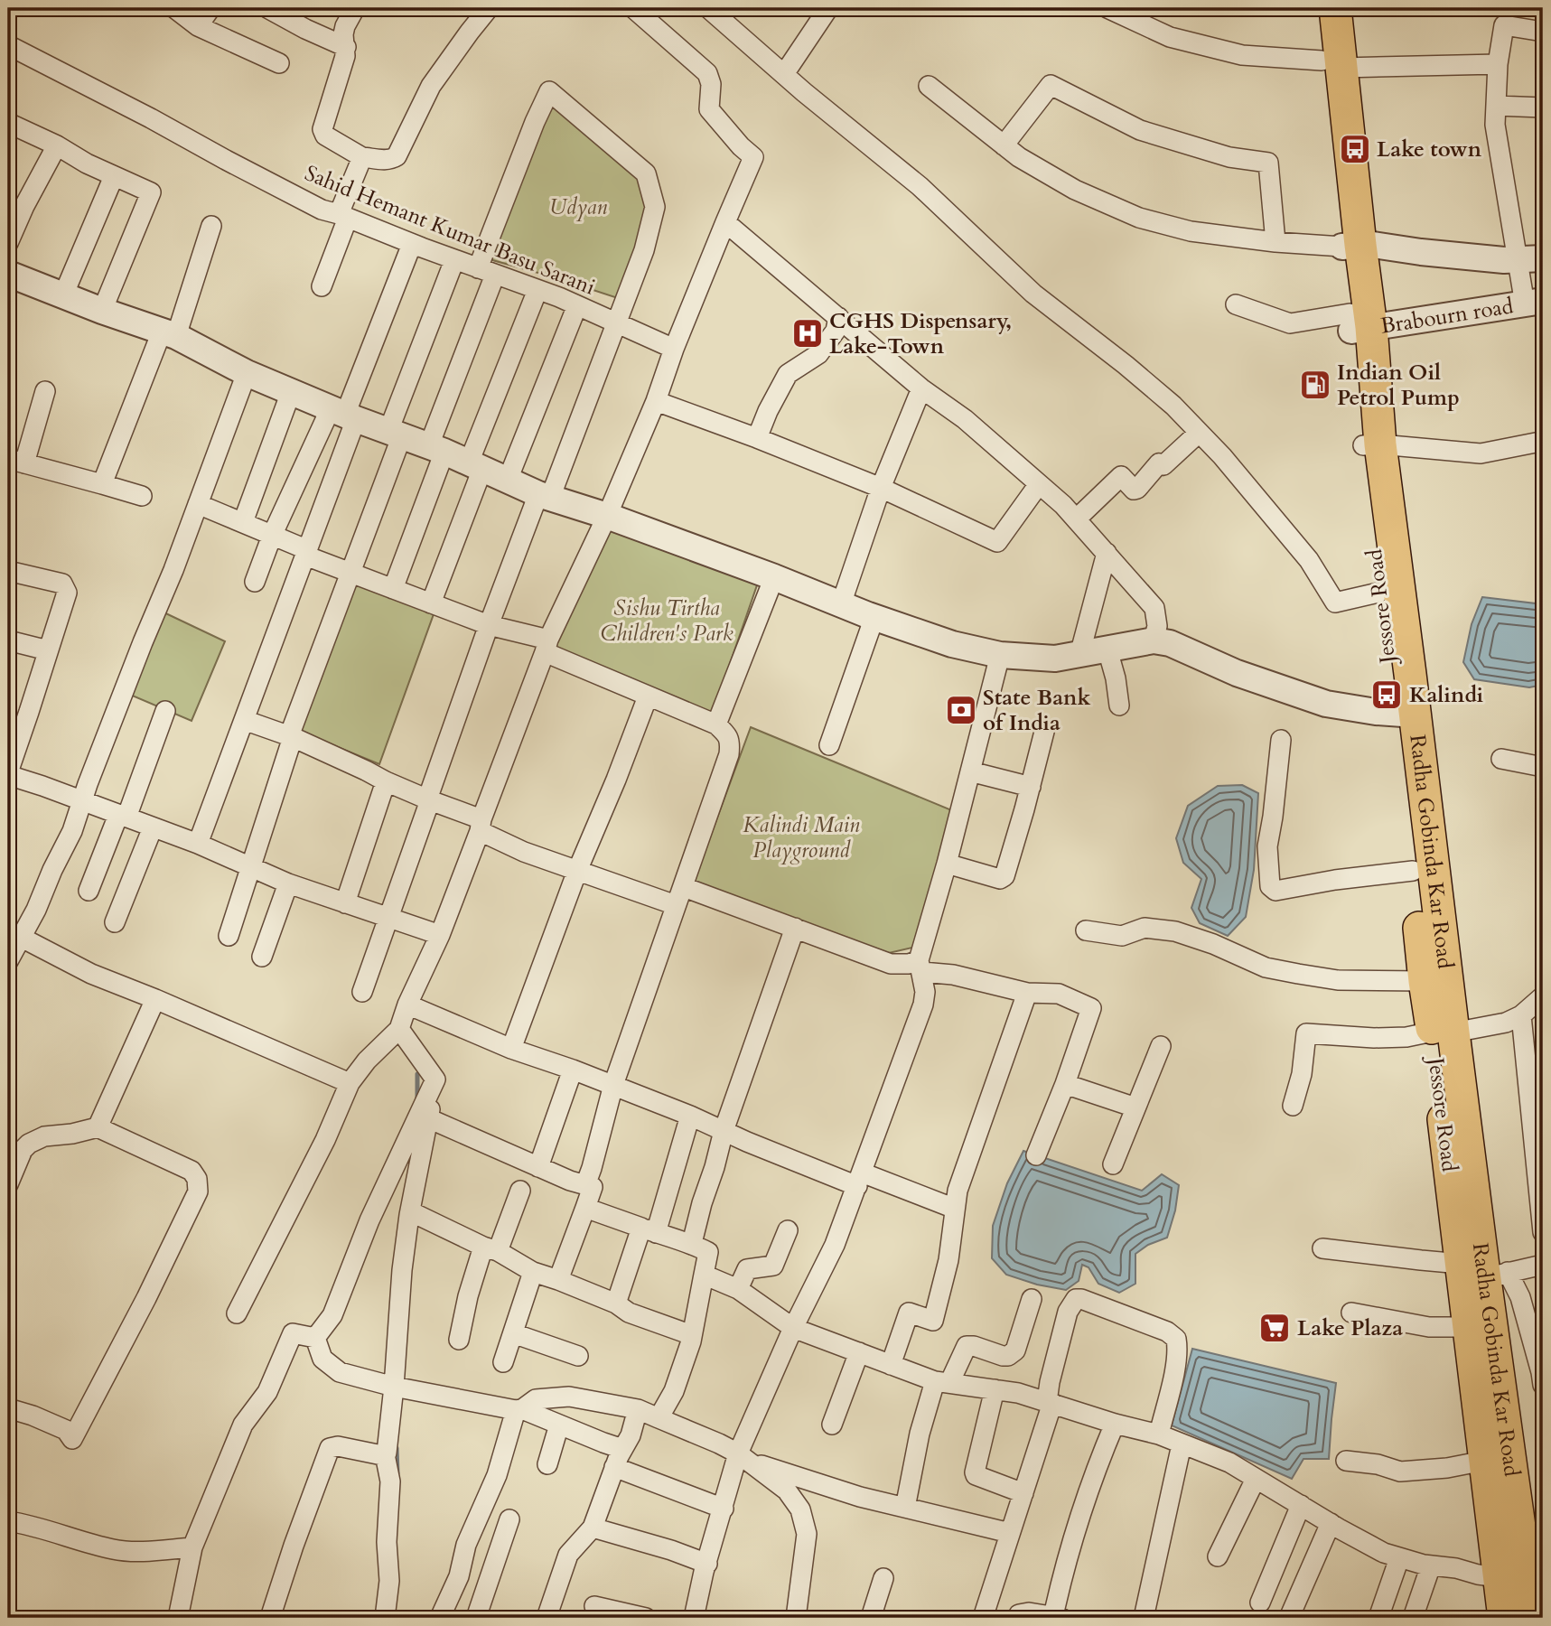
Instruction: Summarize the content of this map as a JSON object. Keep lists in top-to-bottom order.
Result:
{
  "streets": {
    "main road": ["Jessore Road", "Radha Gobinda Kar Road"],
    "street": ["Sahid Hemant Kumar Basu Sarani", "Brabourn road"]
  },
  "crossings": [
    ["Brabourn road", "Jessore Road"],
    ["Jessore Road", "Radha Gobinda Kar Road"]
  ],
  "parks": ["Udyan", "Sishu Tirtha Children's Park", "Kalindi Main Playground"],
  "places": {
    "bus stop": ["Lake town", "Kalindi"],
    "hospital": ["CGHS Dispensary, Lake-Town"],
    "fuel station": ["Indian Oil Petrol Pump"],
    "bank": ["State Bank of India"],
    "supermarket": ["Lake Plaza"]
  }
}
